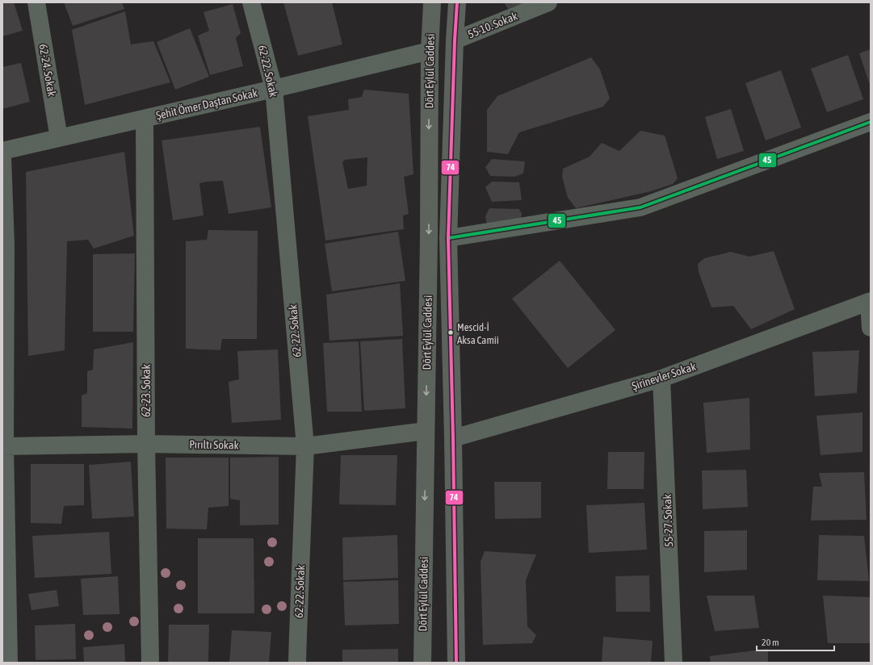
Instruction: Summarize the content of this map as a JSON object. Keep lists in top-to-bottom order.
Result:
{
  "streets": {
    "main road": ["Dört Eylül Caddesi"],
    "street": [
      "55-10. Sokak",
      "62-24. Sokak",
      "62-22. Sokak",
      "Şehit Ömer Daştan Sokak",
      "Şirinevler Sokak",
      "62-23. Sokak",
      "Pırıltı Sokak",
      "55-27. Sokak"
    ]
  },
  "crossings": [
    ["55-10. Sokak", "Dört Eylül Caddesi"],
    ["62-24. Sokak", "Şehit Ömer Daştan Sokak"],
    ["62-22. Sokak", "Şehit Ömer Daştan Sokak"],
    ["62-22. Sokak", "Pırıltı Sokak"],
    ["Dört Eylül Caddesi", "Şehit Ömer Daştan Sokak"],
    ["Dört Eylül Caddesi", "Şirinevler Sokak"],
    ["Dört Eylül Caddesi", "Pırıltı Sokak"],
    ["Şehit Ömer Daştan Sokak", "62-23. Sokak"],
    ["Şirinevler Sokak", "55-27. Sokak"],
    ["62-23. Sokak", "Pırıltı Sokak"]
  ],
  "places": ["Mescid-İ Aksa Camii"],
  "lines": ["transit line 74", "transit line 45"],
  "scale_bar": "20 m"
}
